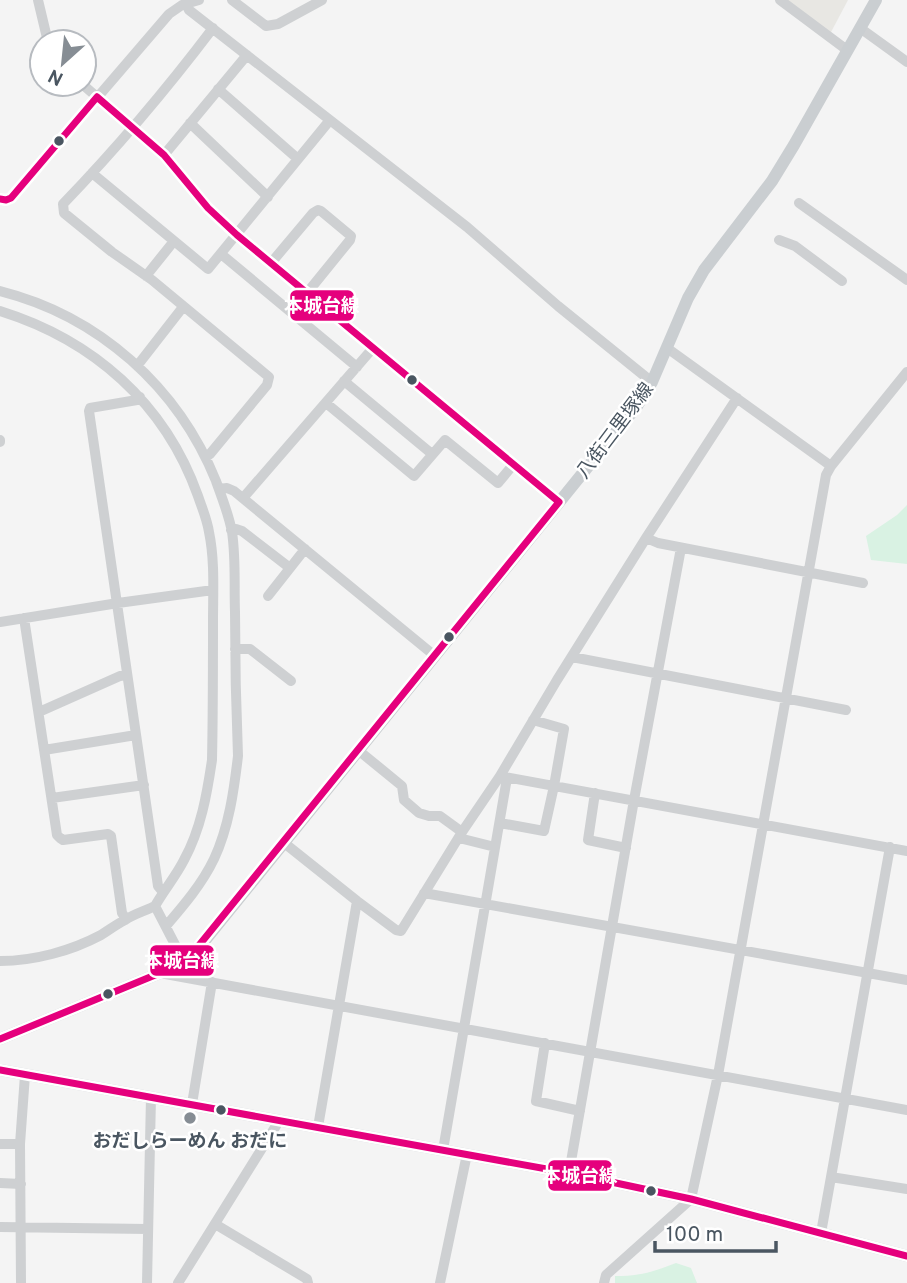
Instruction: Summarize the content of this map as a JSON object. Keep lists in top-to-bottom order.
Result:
{
  "streets": {
    "main road": ["八街三里塚線"]
  },
  "places": ["おだしらーめん おだに"],
  "lines": ["transit line 本城台線"],
  "scale_bar": "100 m",
  "north": "bottom left"
}
